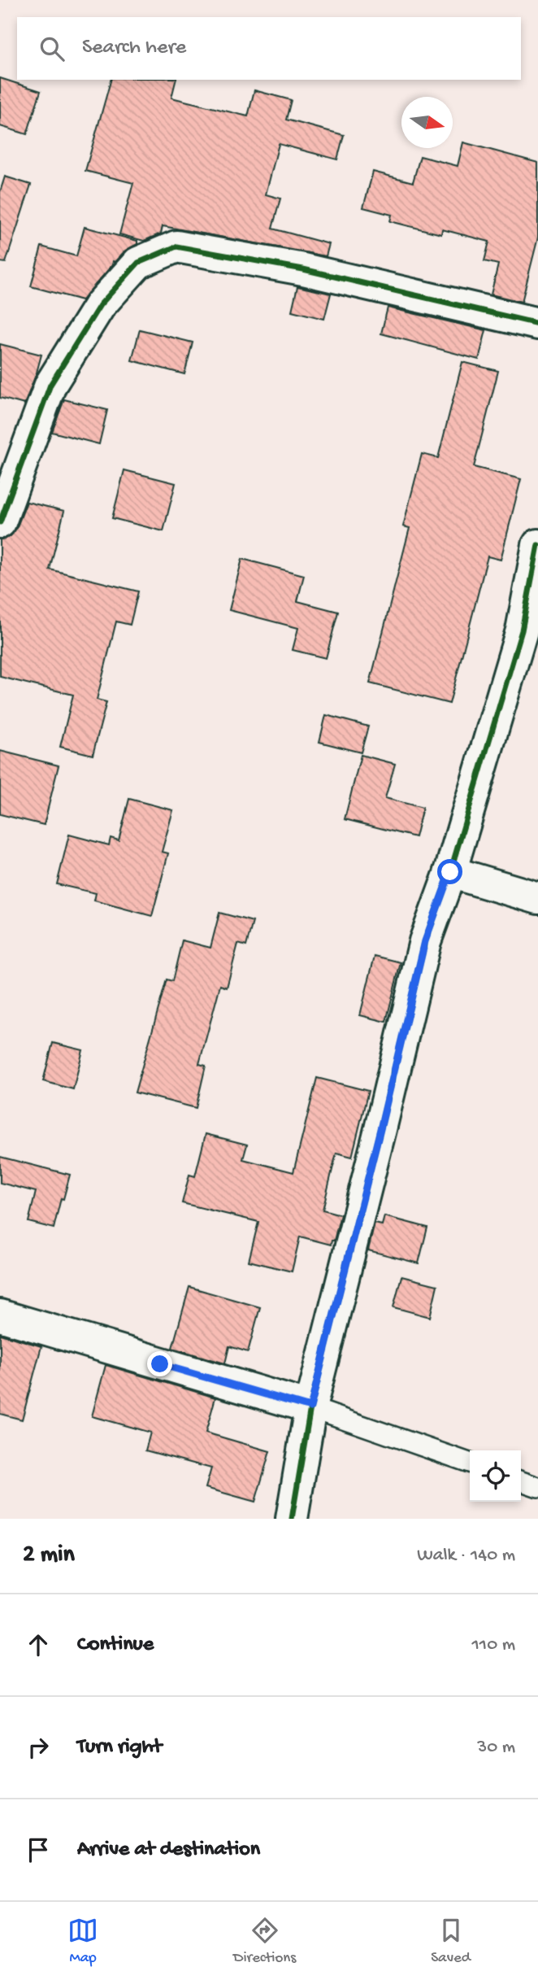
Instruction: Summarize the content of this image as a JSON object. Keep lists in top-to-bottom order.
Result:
{
  "north": "right",
  "page": {
    "search": "Search here",
    "heading": ["2 min", "Walk · 140 m"],
    "list": [
      ["Continue", "110 m"],
      ["Turn right", "30 m"],
      "Arrive at destination"
    ],
    "nav": ["Map", "Directions", "Saved"]
  }
}
